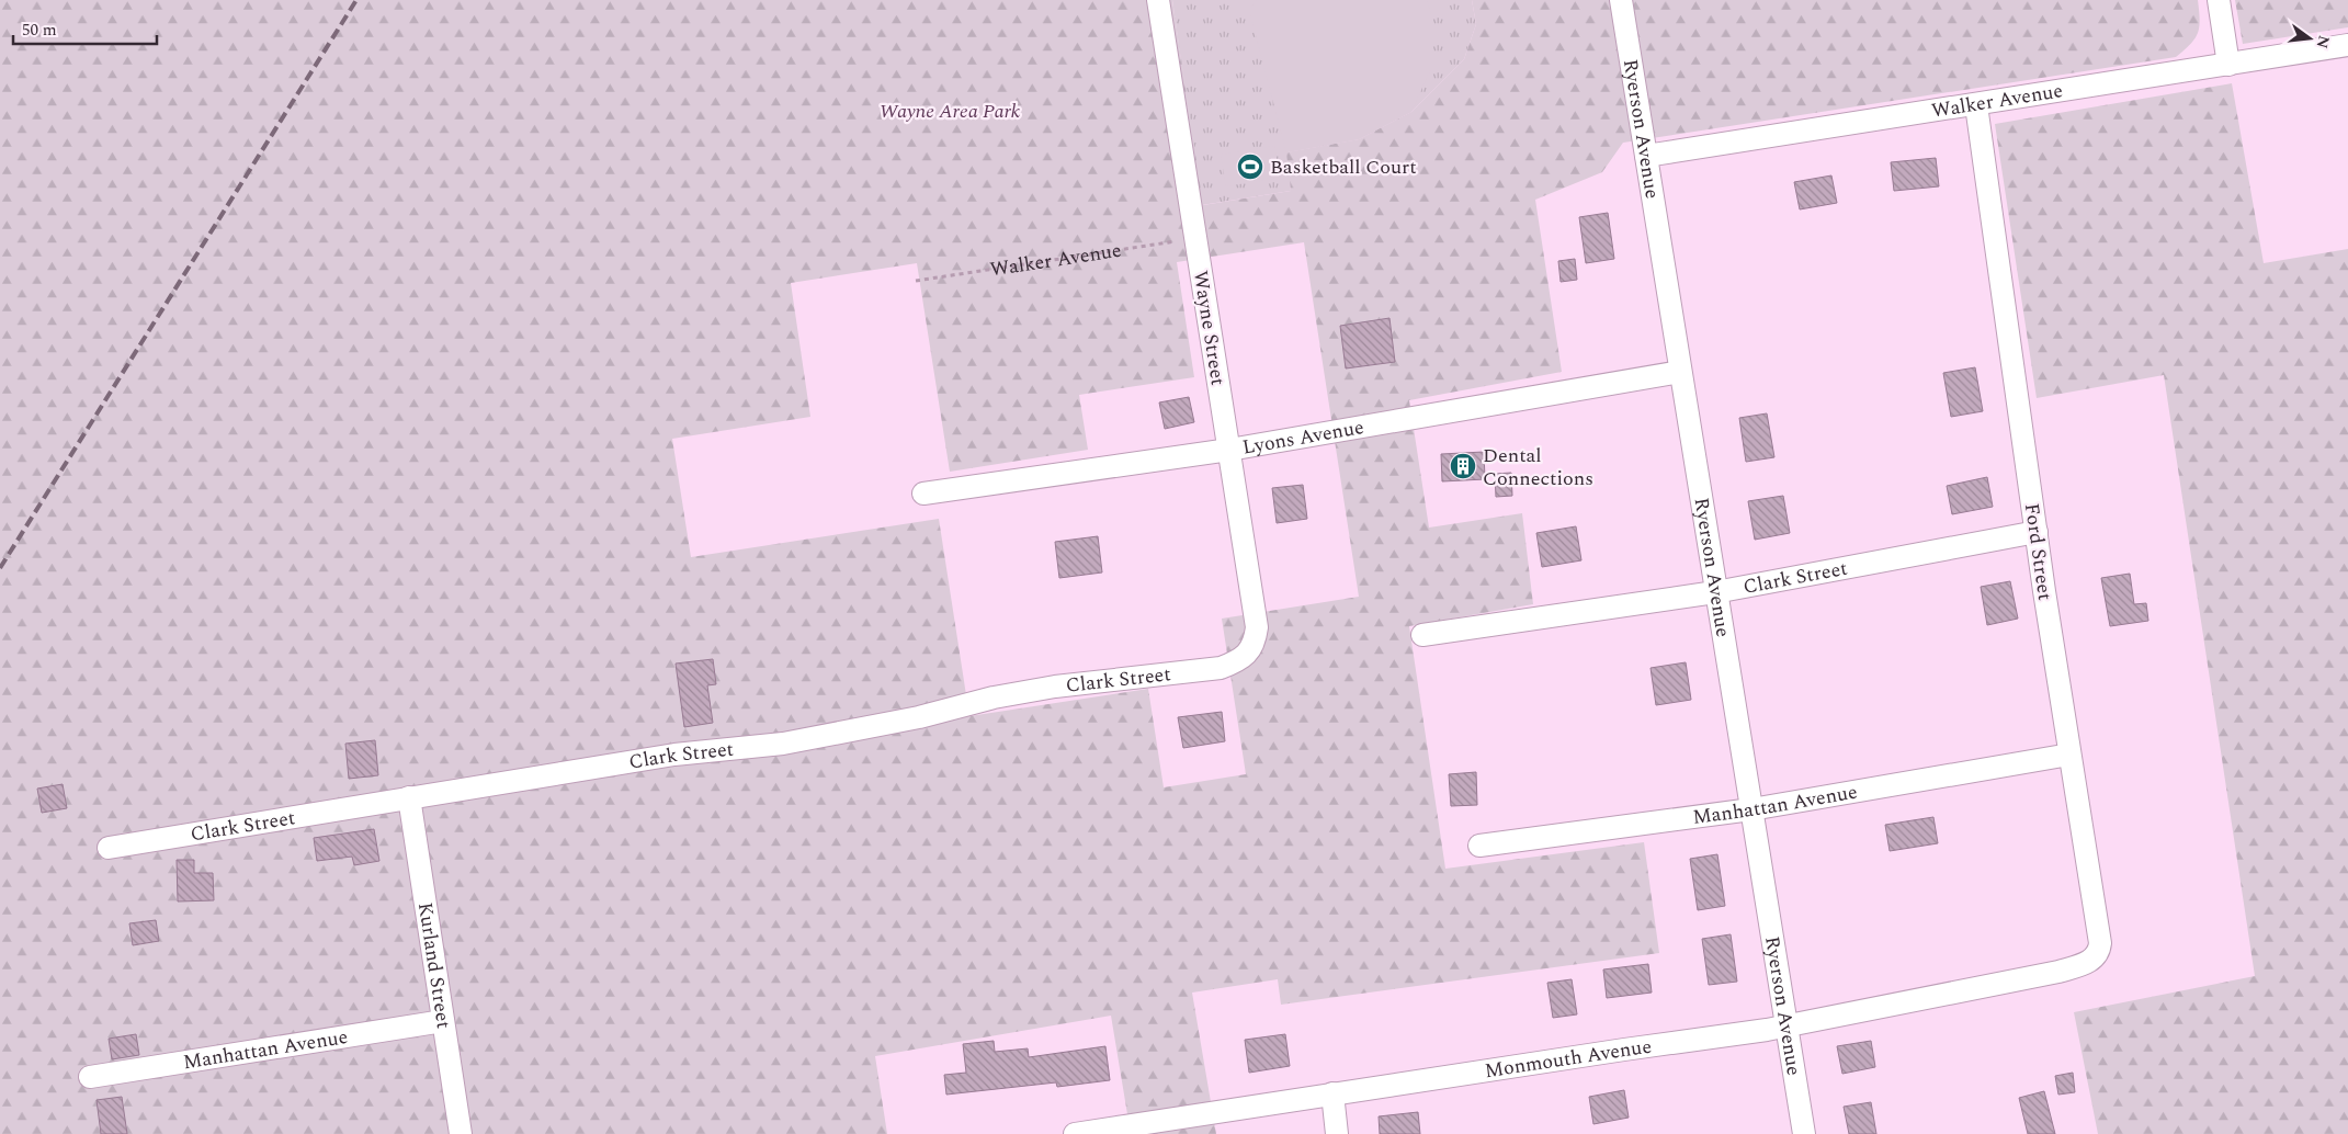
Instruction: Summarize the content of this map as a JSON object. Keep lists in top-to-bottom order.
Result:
{
  "streets": {
    "street": [
      "Walker Avenue",
      "Ryerson Avenue",
      "Wayne Street",
      "Lyons Avenue",
      "Ford Street",
      "Clark Street",
      "Manhattan Avenue",
      "Kurland Street",
      "Monmouth Avenue"
    ]
  },
  "crossings": [
    ["Walker Avenue", "Ryerson Avenue"],
    ["Walker Avenue", "Wayne Street"],
    ["Walker Avenue", "Ford Street"],
    ["Ryerson Avenue", "Lyons Avenue"],
    ["Ryerson Avenue", "Clark Street"],
    ["Ryerson Avenue", "Manhattan Avenue"],
    ["Ryerson Avenue", "Monmouth Avenue"],
    ["Wayne Street", "Lyons Avenue"],
    ["Wayne Street", "Clark Street"],
    ["Ford Street", "Clark Street"],
    ["Ford Street", "Manhattan Avenue"],
    ["Ford Street", "Monmouth Avenue"],
    ["Clark Street", "Kurland Street"],
    ["Manhattan Avenue", "Kurland Street"]
  ],
  "parks": ["Wayne Area Park"],
  "places": {
    "sports": ["Basketball Court"],
    "building": ["Dental Connections"]
  },
  "scale_bar": "50 m",
  "north": "right"
}
